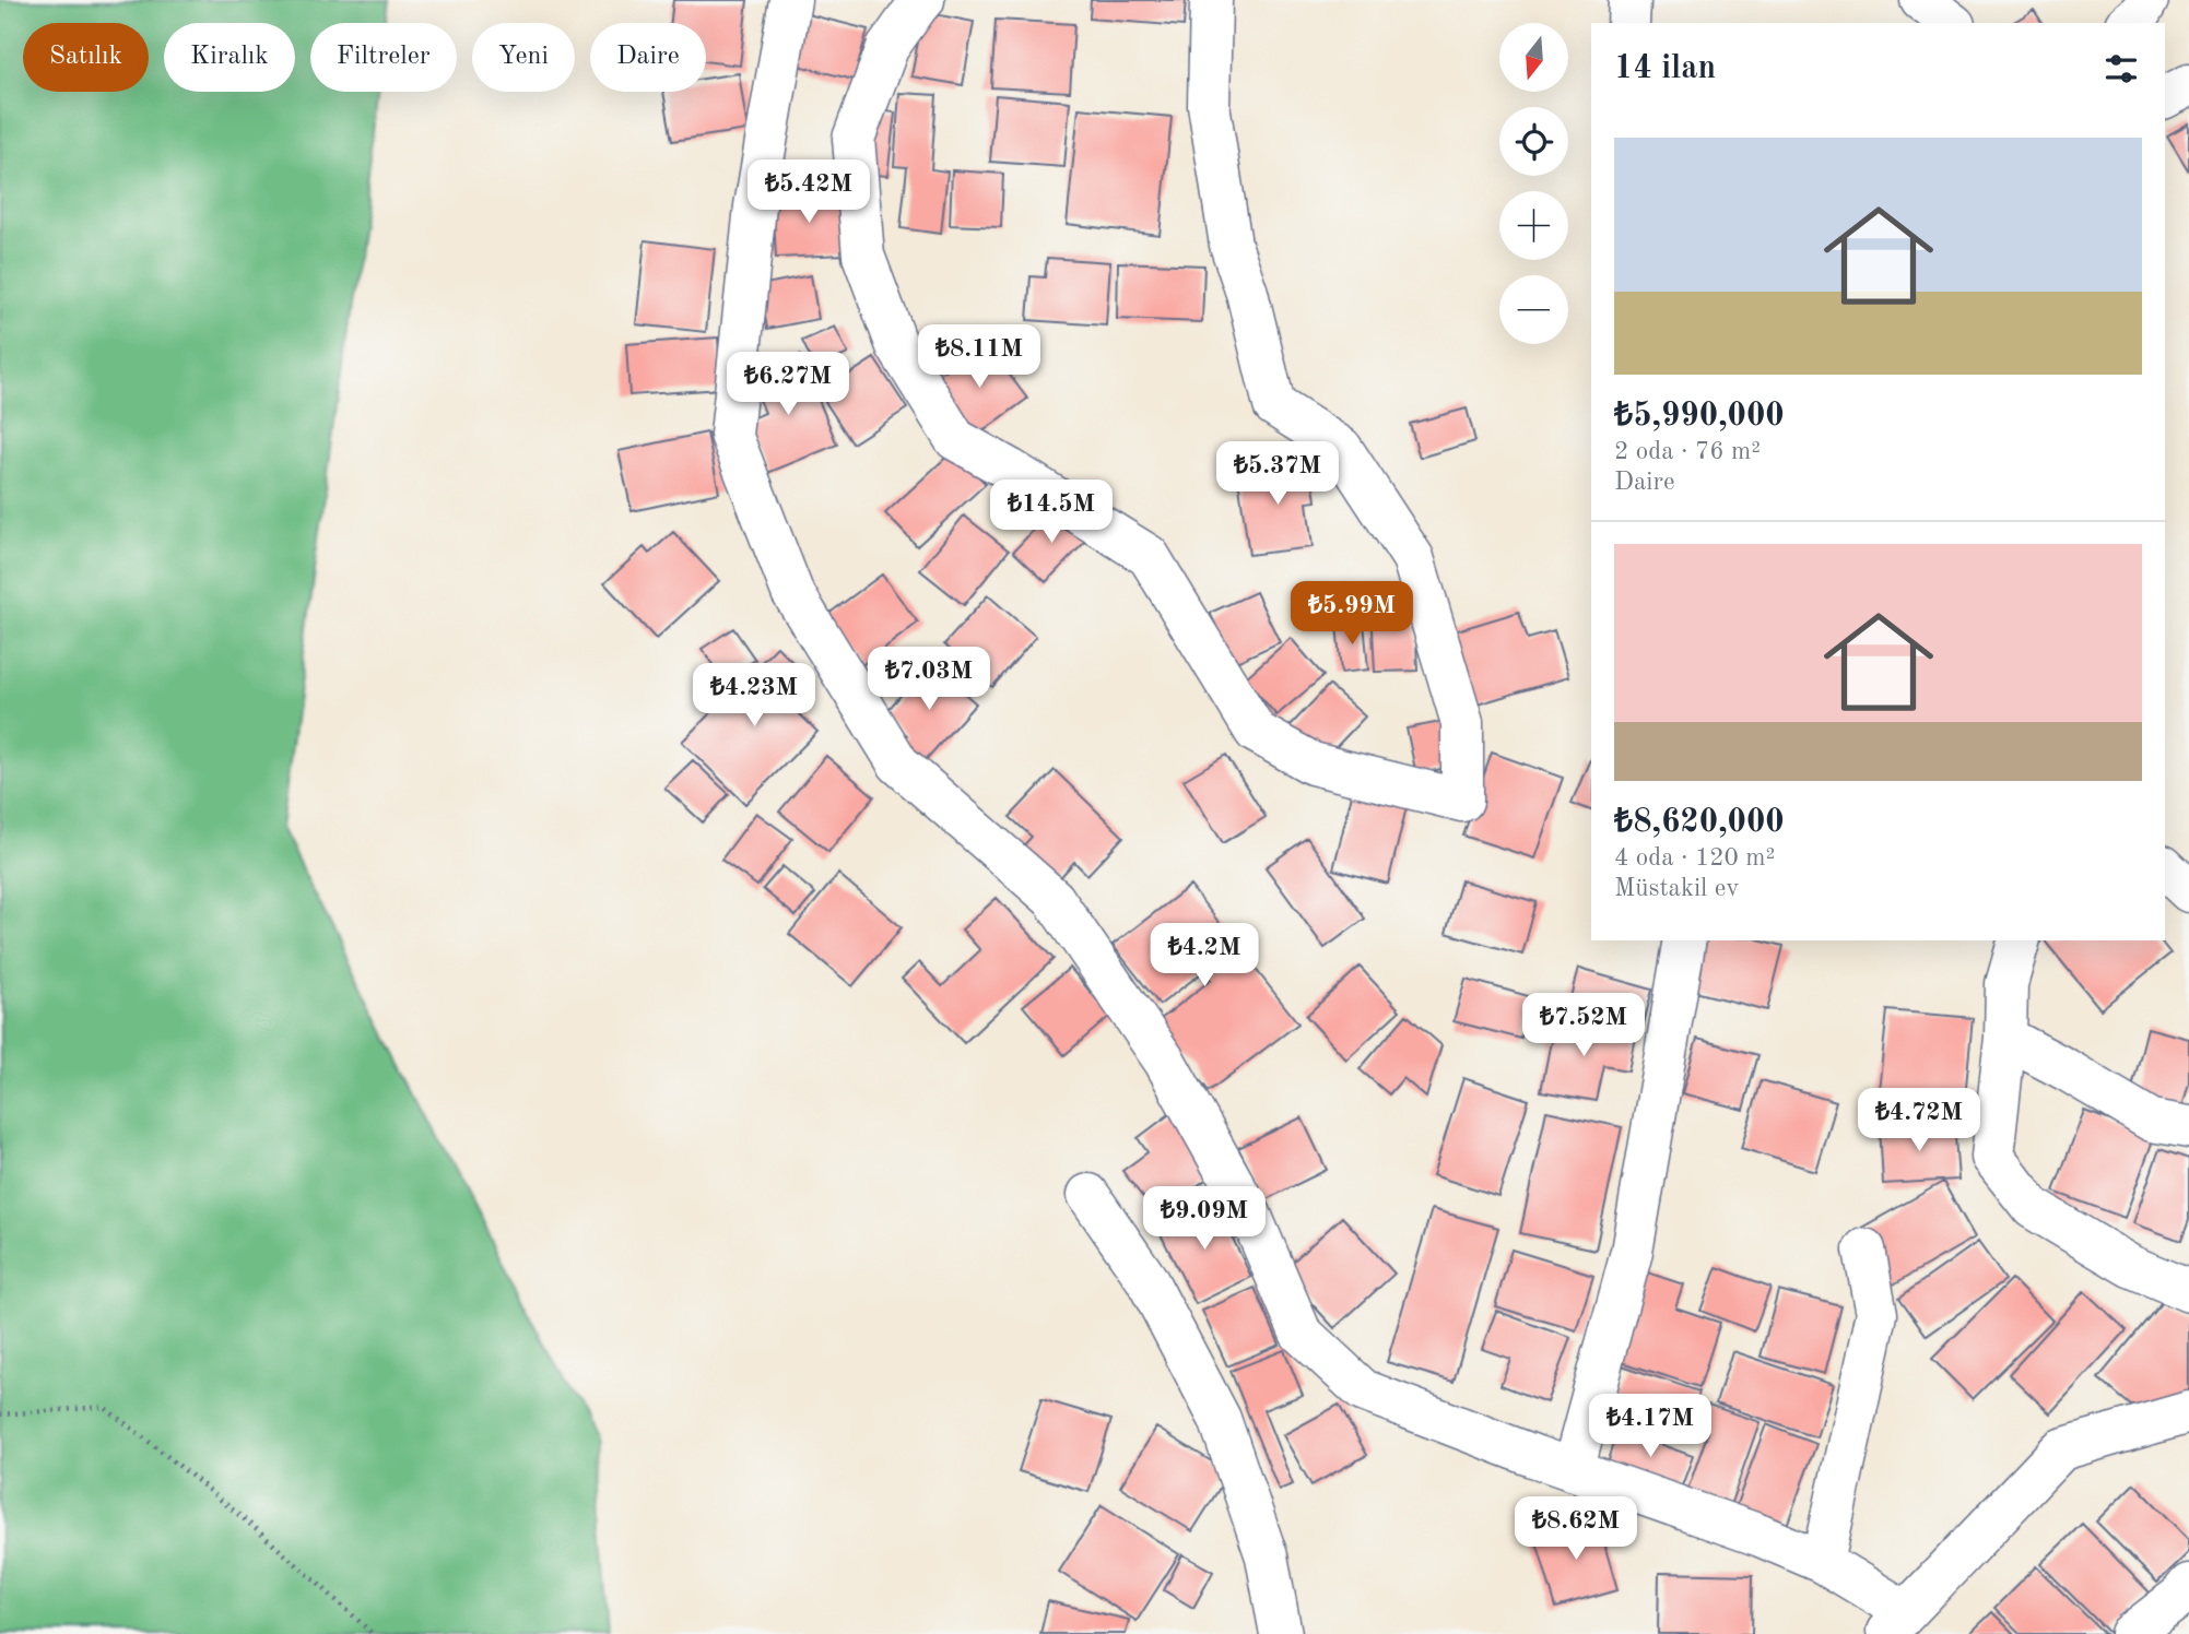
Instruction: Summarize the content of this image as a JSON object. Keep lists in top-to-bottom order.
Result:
{
  "north": "bottom",
  "page": {
    "map_buttons": ["+", "−"],
    "chip": [
      "Satılık",
      "Kiralık",
      "Filtreler",
      "Yeni",
      "Daire"
    ],
    "heading": "14 ilan",
    "list": [
      {
        "name": "₺5,990,000",
        "note": "2 oda · 76 m² · Daire"
      },
      {
        "name": "₺8,620,000",
        "note": "4 oda · 120 m² · Müstakil ev"
      }
    ],
    "price": [
      "₺5.42M",
      "₺8.11M",
      "₺6.27M",
      "₺5.37M",
      "₺14.5M",
      "₺5.99M",
      "₺7.03M",
      "₺4.23M",
      "₺4.2M",
      "₺7.52M",
      "₺4.72M",
      "₺9.09M",
      "₺4.17M",
      "₺8.62M"
    ]
  }
}
